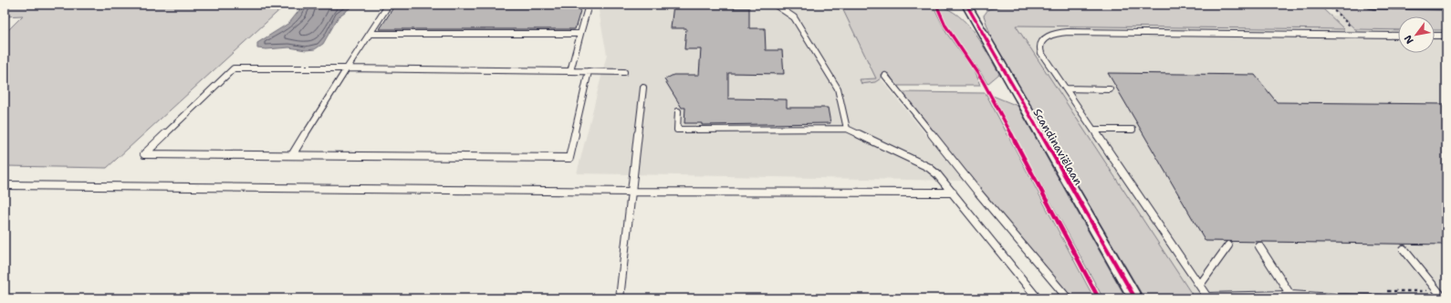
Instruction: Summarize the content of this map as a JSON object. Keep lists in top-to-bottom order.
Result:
{
  "streets": {
    "street": ["Scandinaviëlaan"]
  },
  "north": "bottom left"
}
